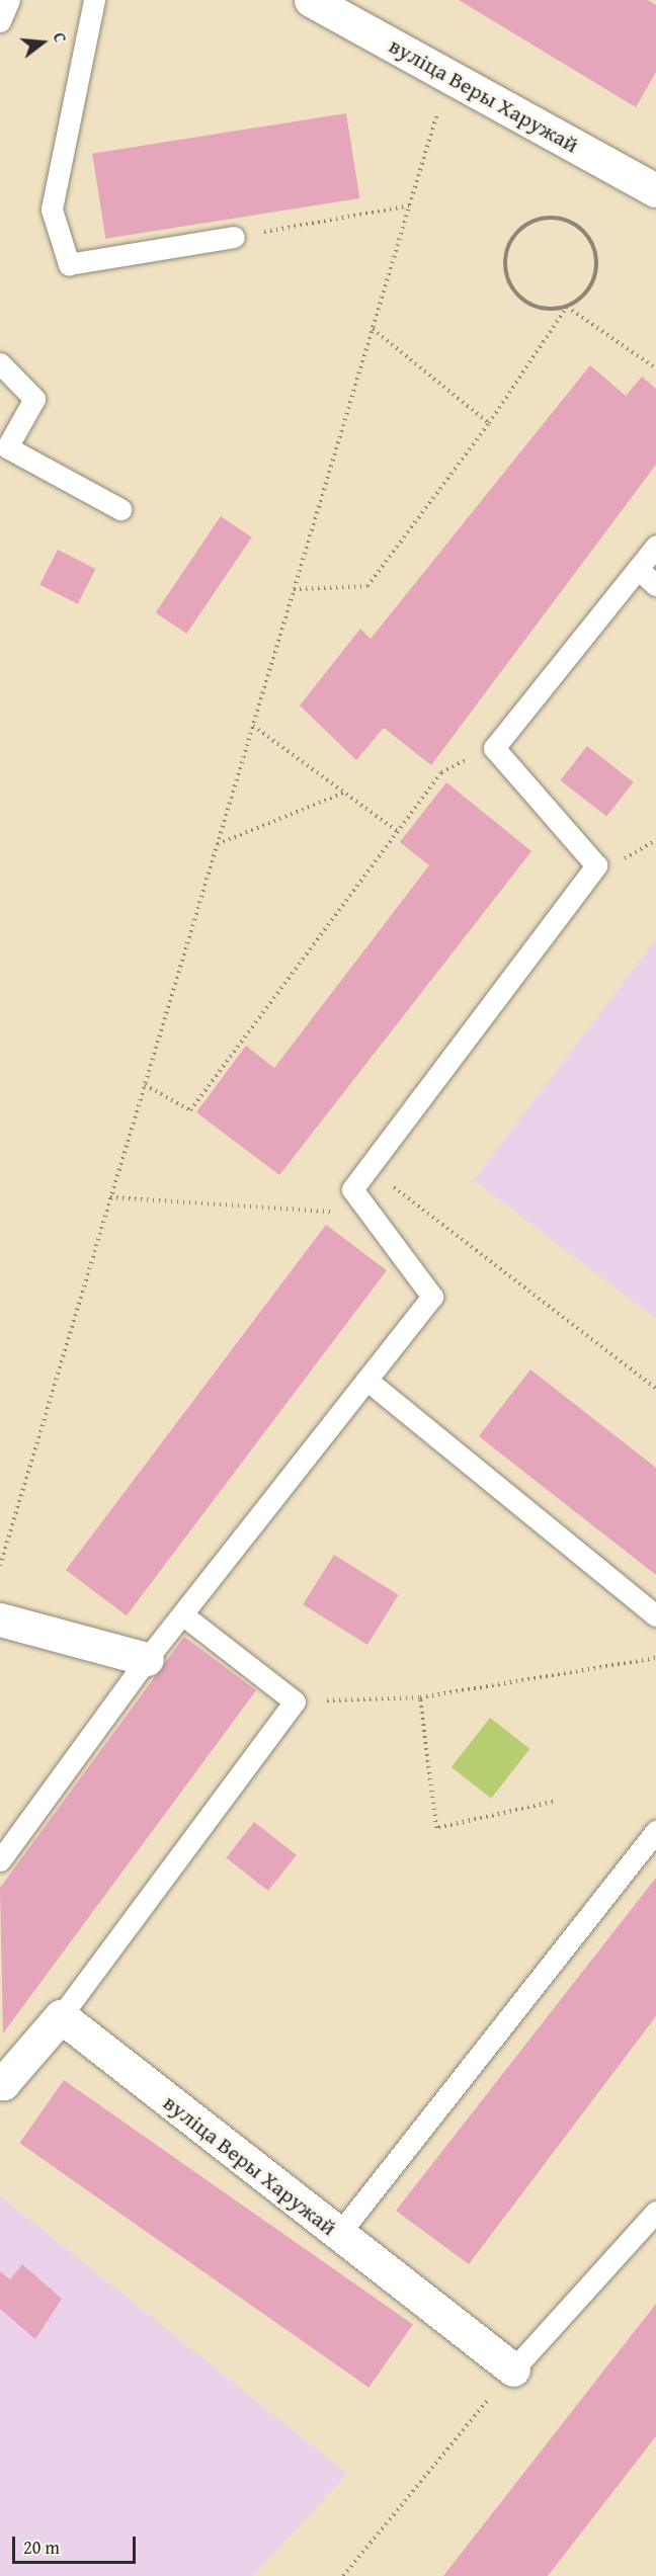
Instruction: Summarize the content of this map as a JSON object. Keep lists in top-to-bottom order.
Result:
{
  "streets": {
    "street": ["вуліца Веры Харужай"]
  },
  "scale_bar": "20 m",
  "north": "right"
}
